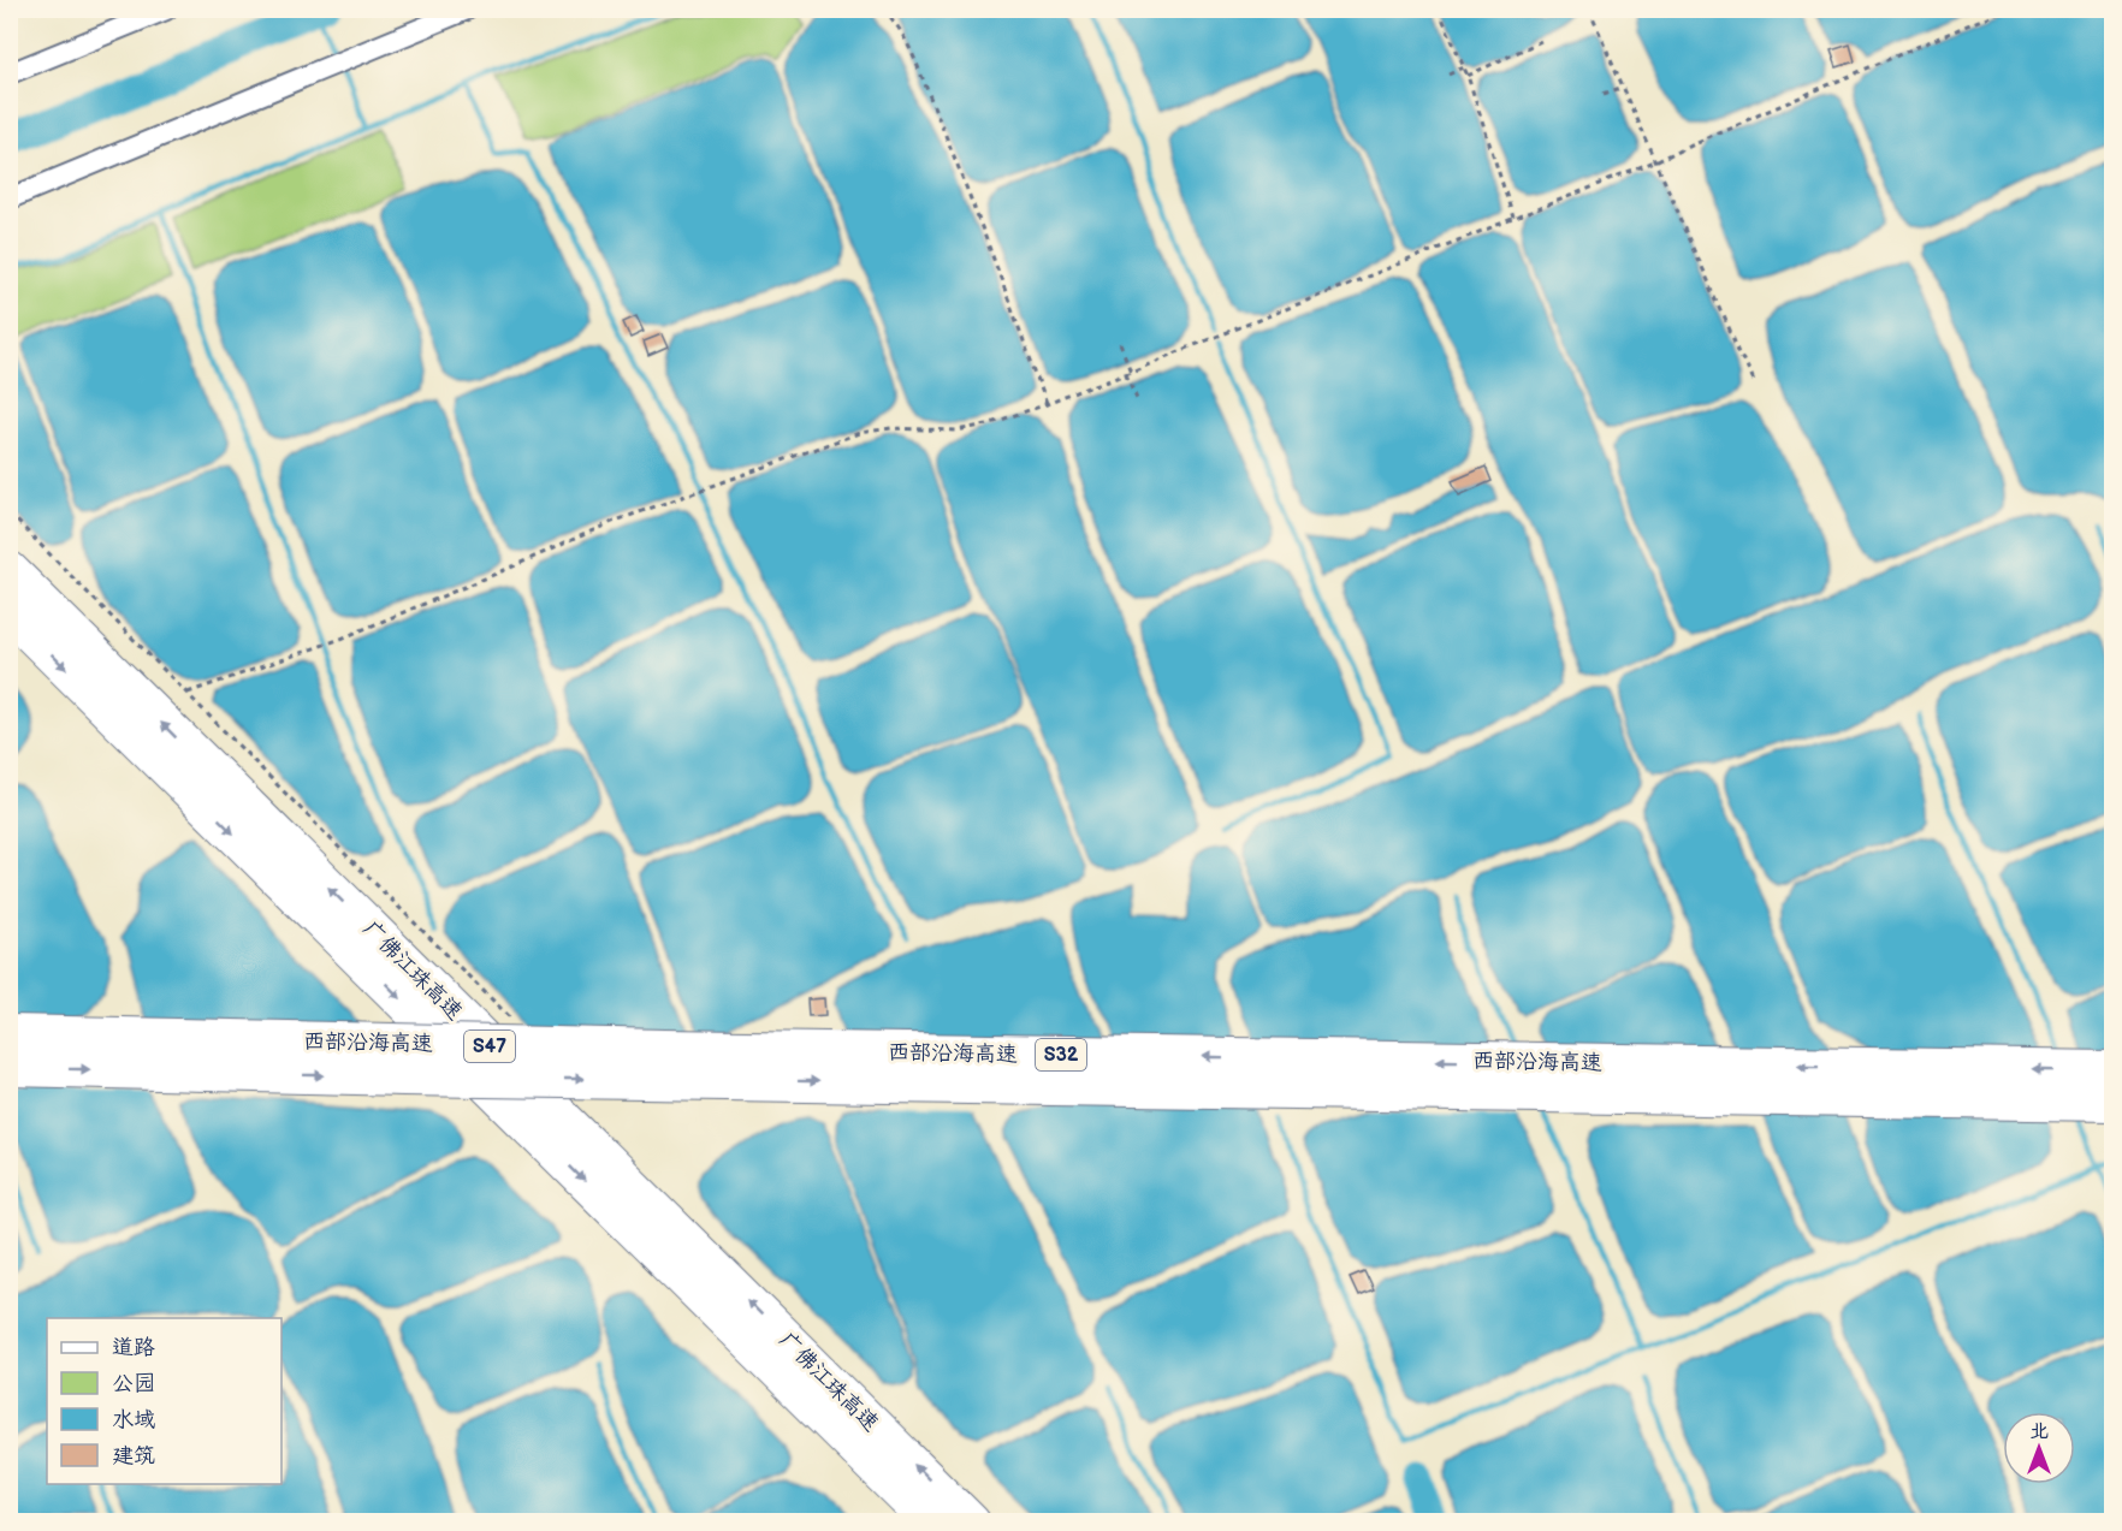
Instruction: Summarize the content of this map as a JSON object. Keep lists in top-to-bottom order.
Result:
{
  "streets": {
    "highway": [
      "广佛江珠高速",
      "西部沿海高速",
      "S47",
      "S32"
    ]
  },
  "legend": [
    "道路",
    "公园",
    "水域",
    "建筑"
  ],
  "north": "top"
}
